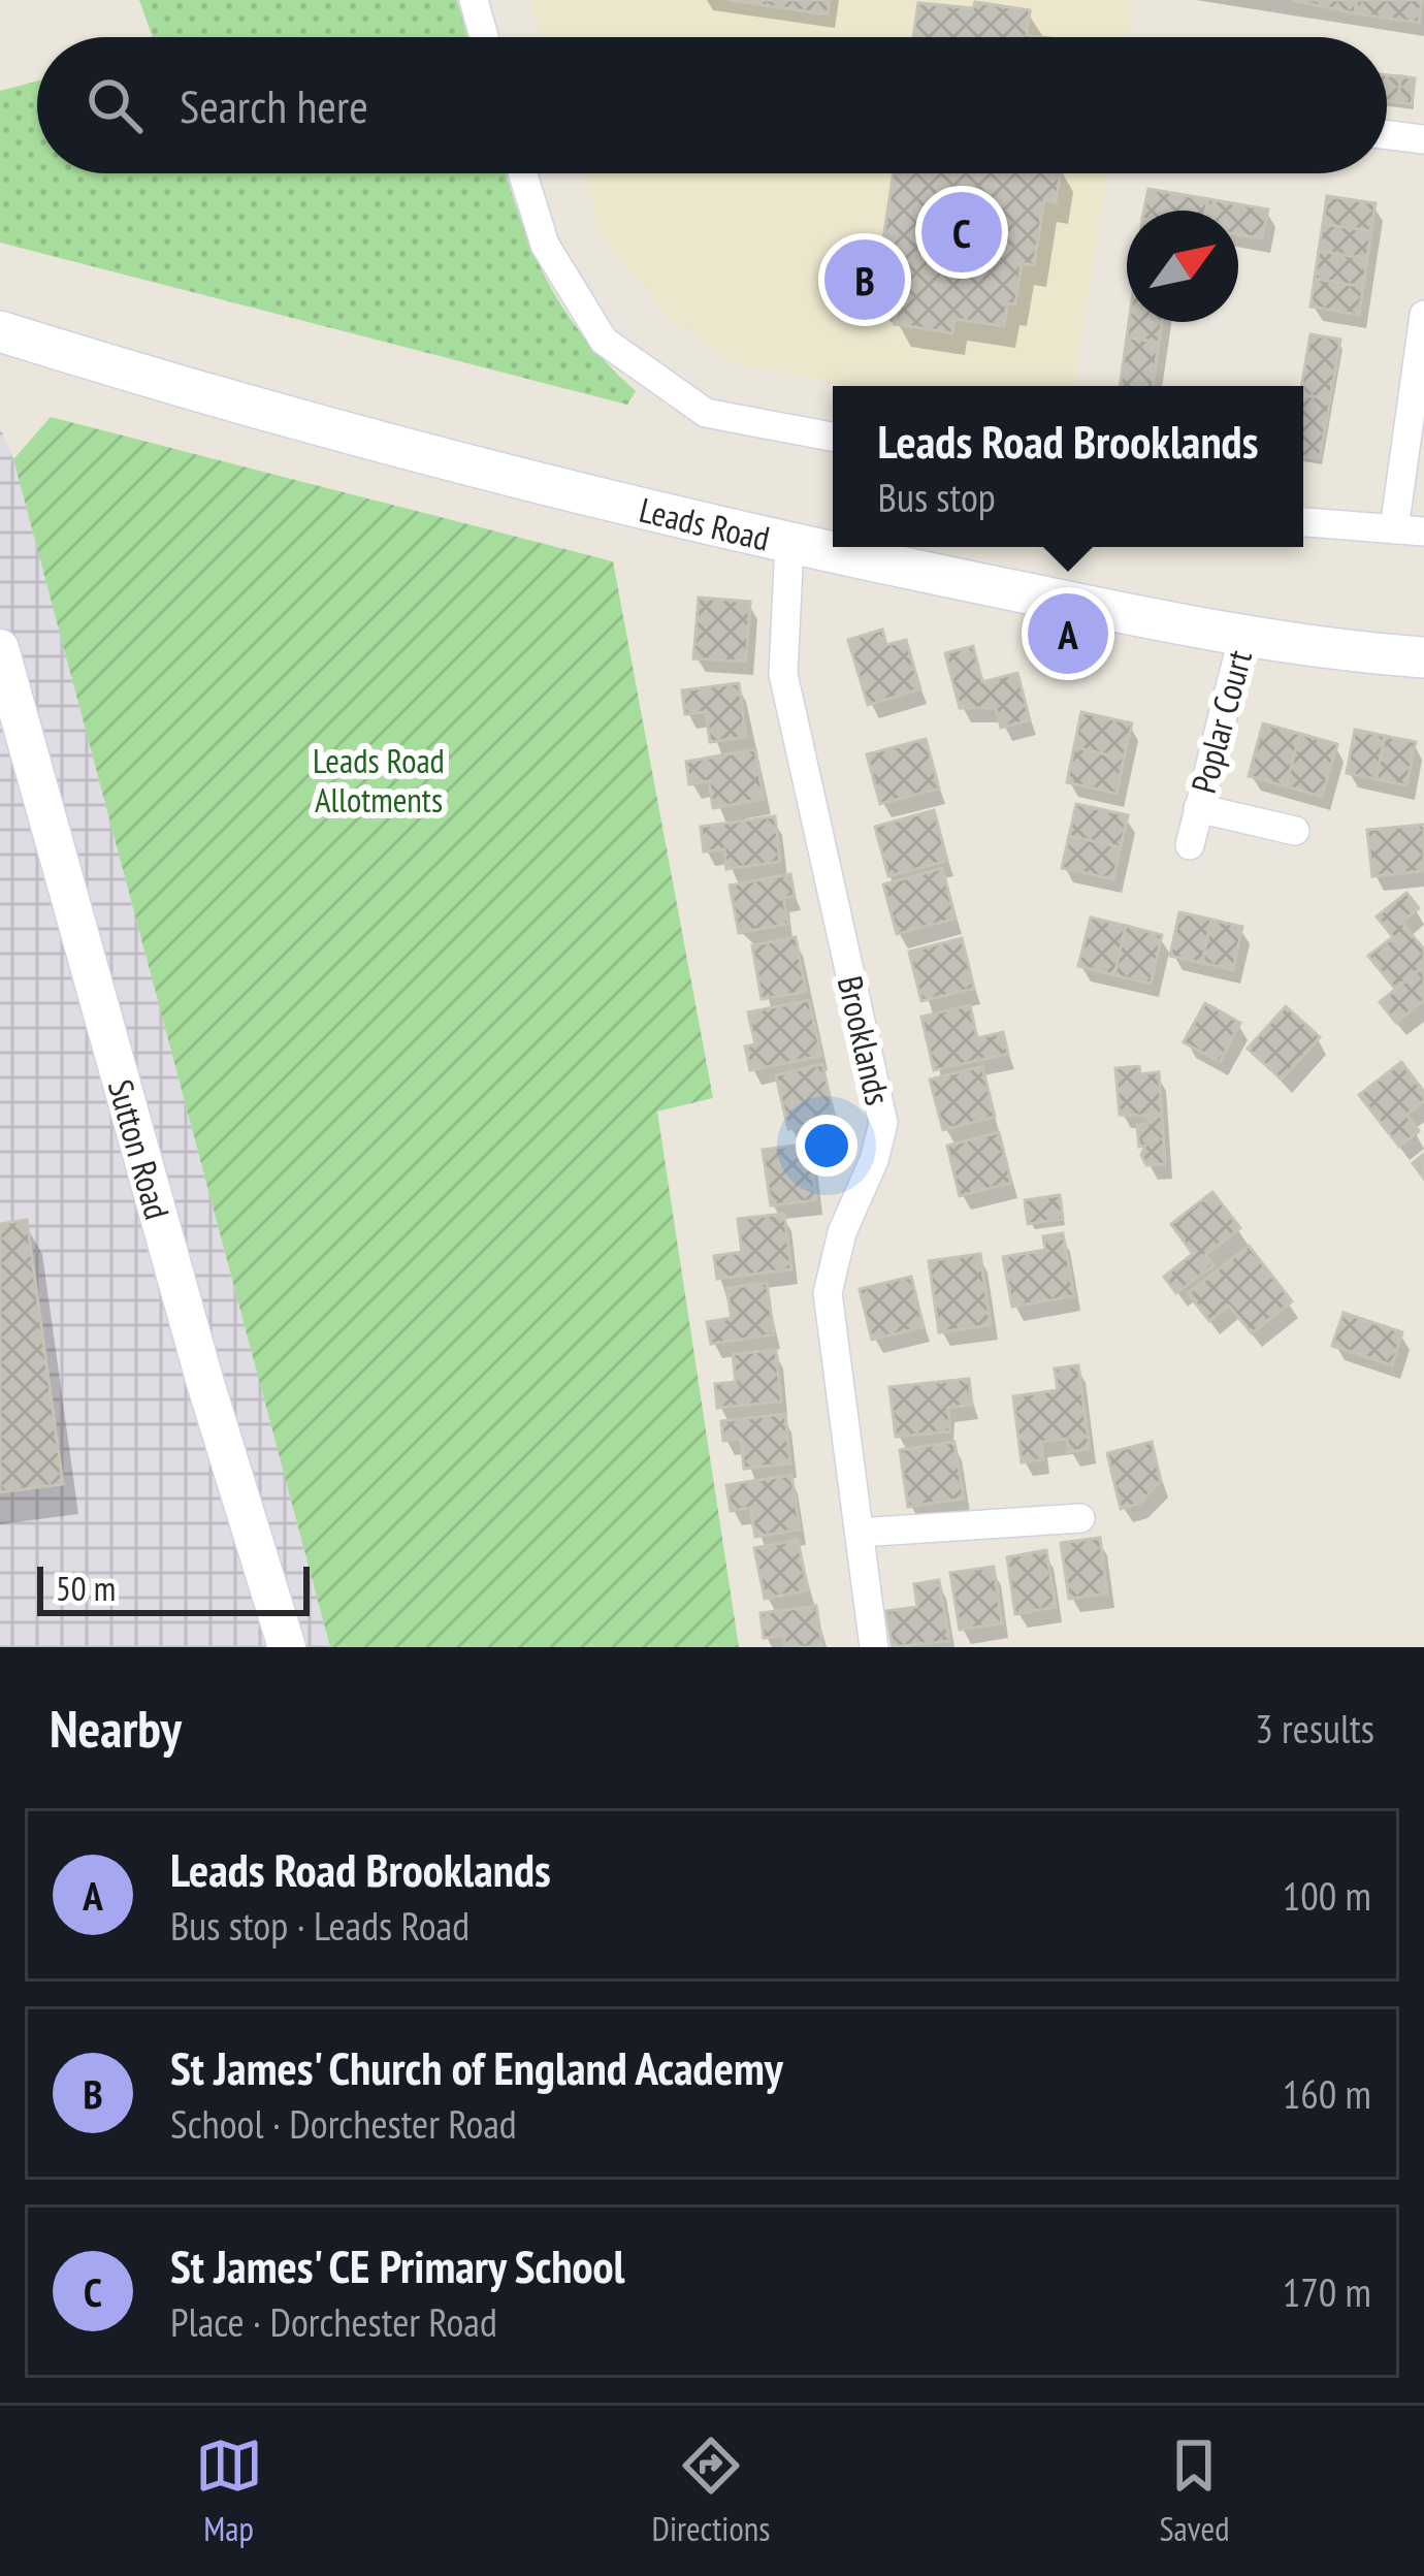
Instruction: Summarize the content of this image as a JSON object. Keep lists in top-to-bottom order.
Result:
{
  "streets": {
    "main road": ["Leads Road"],
    "street": ["Poplar Court", "Brooklands", "Sutton Road"]
  },
  "crossings": [
    ["Leads Road", "Poplar Court"],
    ["Leads Road", "Brooklands"]
  ],
  "parks": ["Leads Road Allotments"],
  "scale_bar": "50 m",
  "north": "top right",
  "page": {
    "search": "Search here",
    "pins": ["C", "B", "A"],
    "popup": ["Leads Road Brooklands", "Bus stop"],
    "scale": "50 m",
    "heading": ["Nearby", "3 results"],
    "list": [
      {
        "mark": "A",
        "name": "Leads Road Brooklands",
        "note": "Bus stop · Leads Road",
        "value": "100 m"
      },
      {
        "mark": "B",
        "name": "St James' Church of England Academy",
        "note": "School · Dorchester Road",
        "value": "160 m"
      },
      {
        "mark": "C",
        "name": "St James' CE Primary School",
        "note": "Place · Dorchester Road",
        "value": "170 m"
      }
    ],
    "nav": ["Map", "Directions", "Saved"]
  }
}
